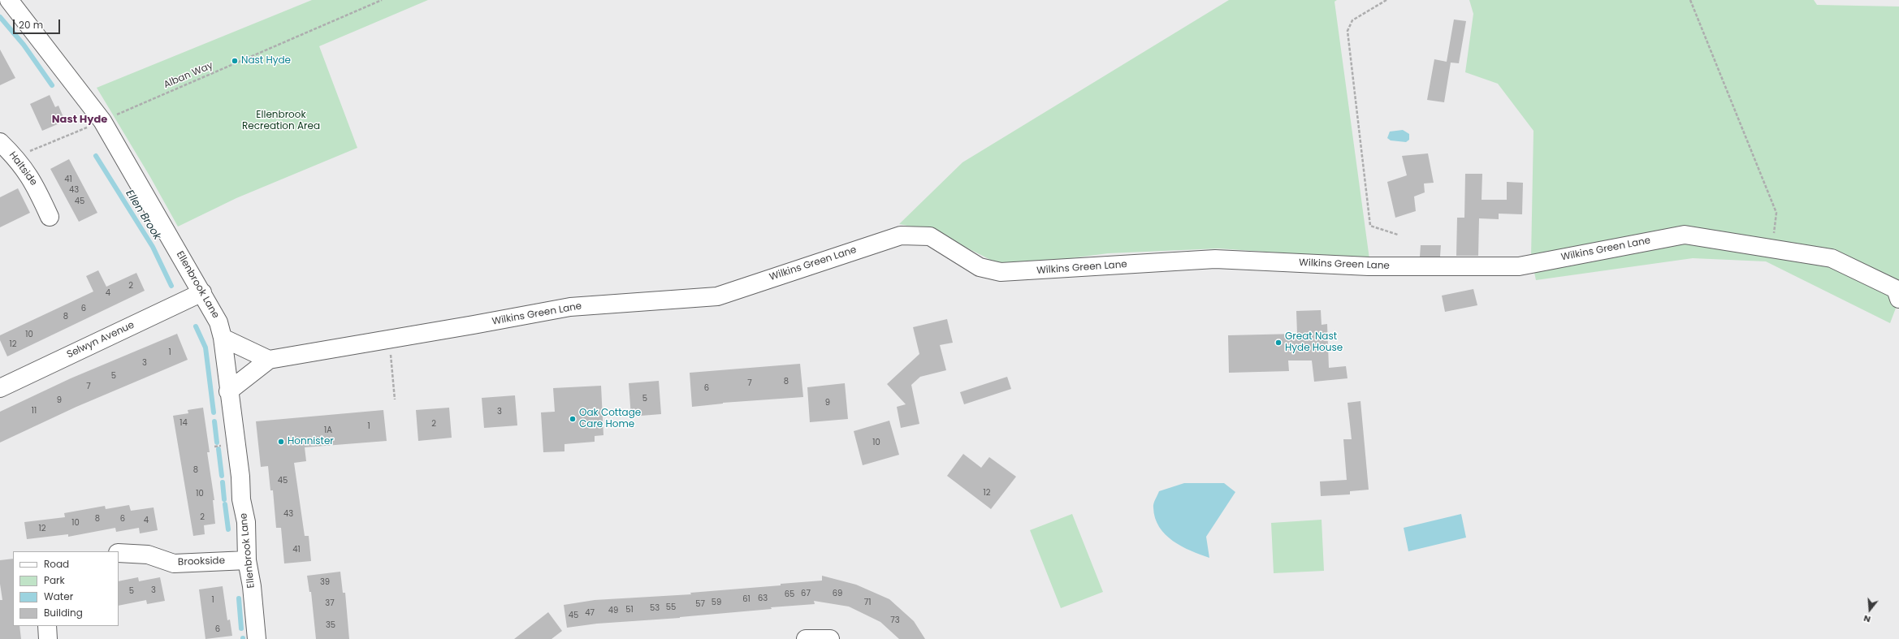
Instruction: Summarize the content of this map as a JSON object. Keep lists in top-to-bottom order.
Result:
{
  "streets": {
    "street": [
      "Haltside",
      "Wilkins Green Lane",
      "Ellenbrook Lane",
      "Selwyn Avenue",
      "Brookside"
    ],
    "path": ["Alban Way"]
  },
  "crossings": [
    ["Alban Way", "Haltside"],
    ["Alban Way", "Ellenbrook Lane"],
    ["Wilkins Green Lane", "Ellenbrook Lane"],
    ["Ellenbrook Lane", "Selwyn Avenue"],
    ["Ellenbrook Lane", "Brookside"]
  ],
  "districts": ["Nast Hyde"],
  "water": ["Ellen Brook"],
  "parks": ["Ellenbrook Recreation Area"],
  "places": [
    "Nast Hyde",
    "Great Nast Hyde House",
    "Oak Cottage Care Home",
    "Honnister"
  ],
  "house_numbers": [
    "41",
    "43",
    "45",
    "2",
    "4",
    "6",
    "8",
    "10",
    "12",
    "1",
    "3",
    "5",
    "8",
    "7",
    "7",
    "6",
    "5",
    "9",
    "9",
    "11",
    "3",
    "14",
    "2",
    "1",
    "1A",
    "10",
    "8",
    "45",
    "12",
    "10",
    "43",
    "2",
    "8",
    "6",
    "4",
    "10",
    "12",
    "41",
    "39",
    "3",
    "5",
    "67",
    "69",
    "65",
    "63",
    "61",
    "1",
    "59",
    "71",
    "37",
    "57",
    "55",
    "53",
    "51",
    "49",
    "47",
    "45",
    "73",
    "35",
    "6"
  ],
  "legend": [
    "Road",
    "Park",
    "Water",
    "Building"
  ],
  "scale_bar": "20 m",
  "north": "bottom"
}
